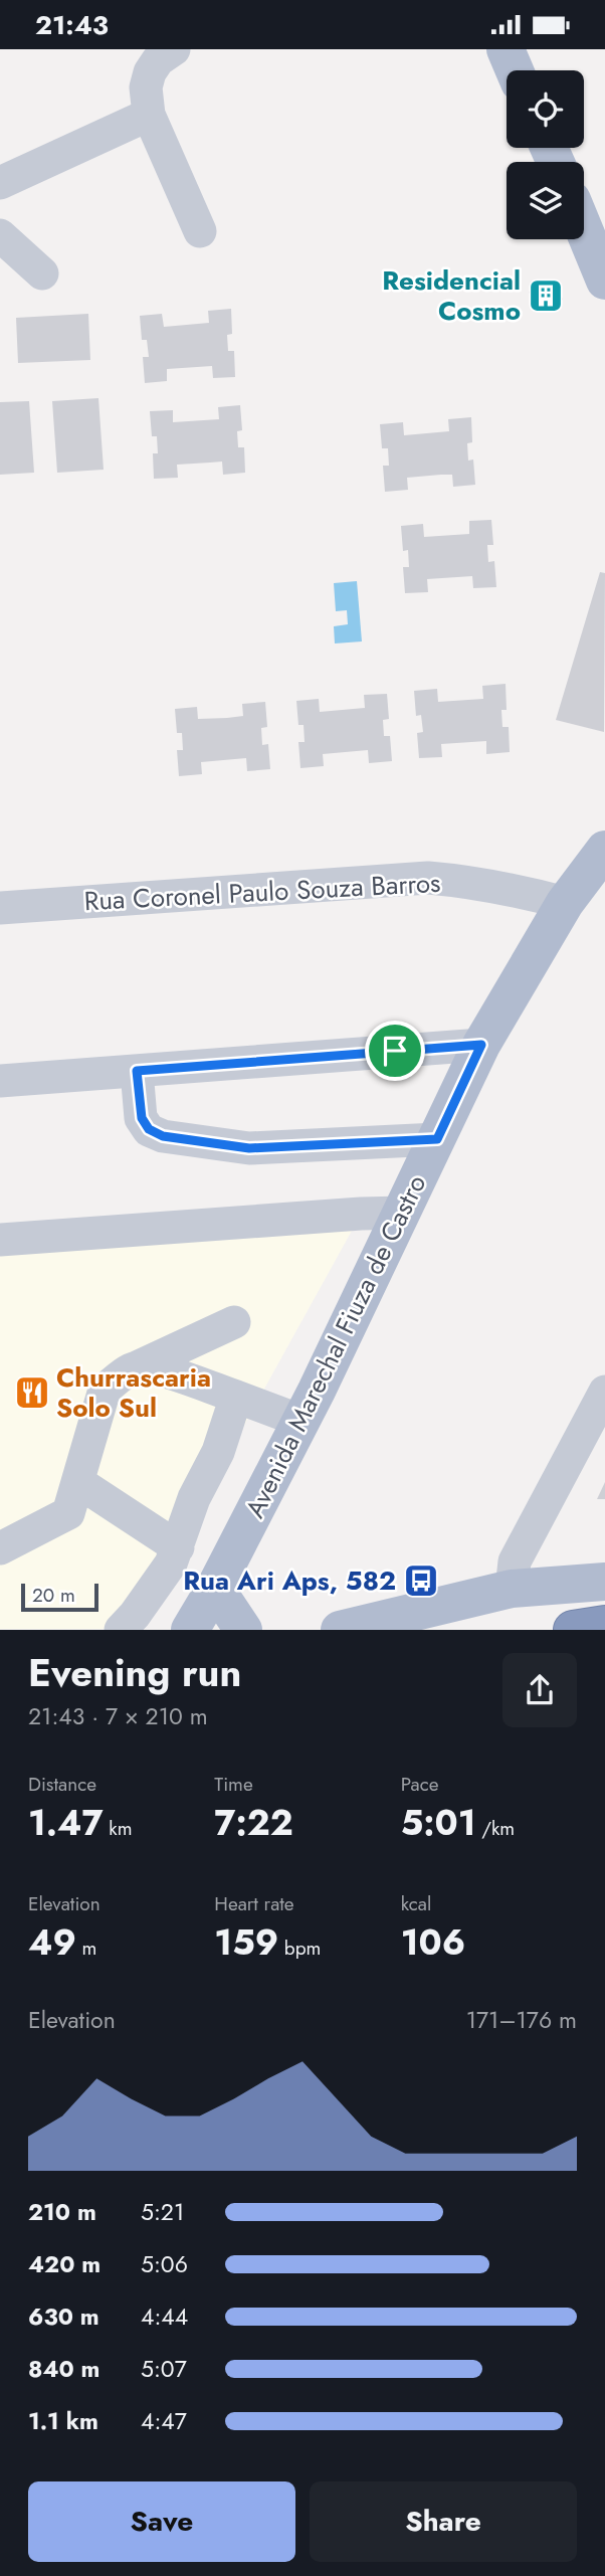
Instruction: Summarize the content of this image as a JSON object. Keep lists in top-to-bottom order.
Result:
{
  "streets": {
    "main road": ["Avenida Marechal Fiuza de Castro"],
    "street": ["Rua Coronel Paulo Souza Barros"]
  },
  "crossings": [
    ["Rua Coronel Paulo Souza Barros", "Avenida Marechal Fiuza de Castro"]
  ],
  "places": {
    "building": ["Residencial Cosmo"],
    "restaurant": ["Churrascaria Solo Sul"],
    "bus stop": ["Rua Ari Aps, 582"]
  },
  "scale_bar": "20 m",
  "page": {
    "status": "21:43",
    "scale": "20 m",
    "heading": ["Evening run", "21:43 · 7 × 210 m"],
    "stats": [
      ["Distance", "1.47 km"],
      ["Time", "7:22"],
      ["Pace", "5:01 /km"],
      ["Elevation", "49 m"],
      ["Heart rate", "159 bpm"],
      ["kcal", "106"]
    ],
    "chart": ["Elevation", "171–176 m"],
    "list": [
      {
        "name": "210 m",
        "note": "5:21"
      },
      {
        "name": "420 m",
        "note": "5:06"
      },
      {
        "name": "630 m",
        "note": "4:44"
      },
      {
        "name": "840 m",
        "note": "5:07"
      },
      {
        "name": "1.1 km",
        "note": "4:47"
      }
    ],
    "buttons": ["Save", "Share"]
  }
}
